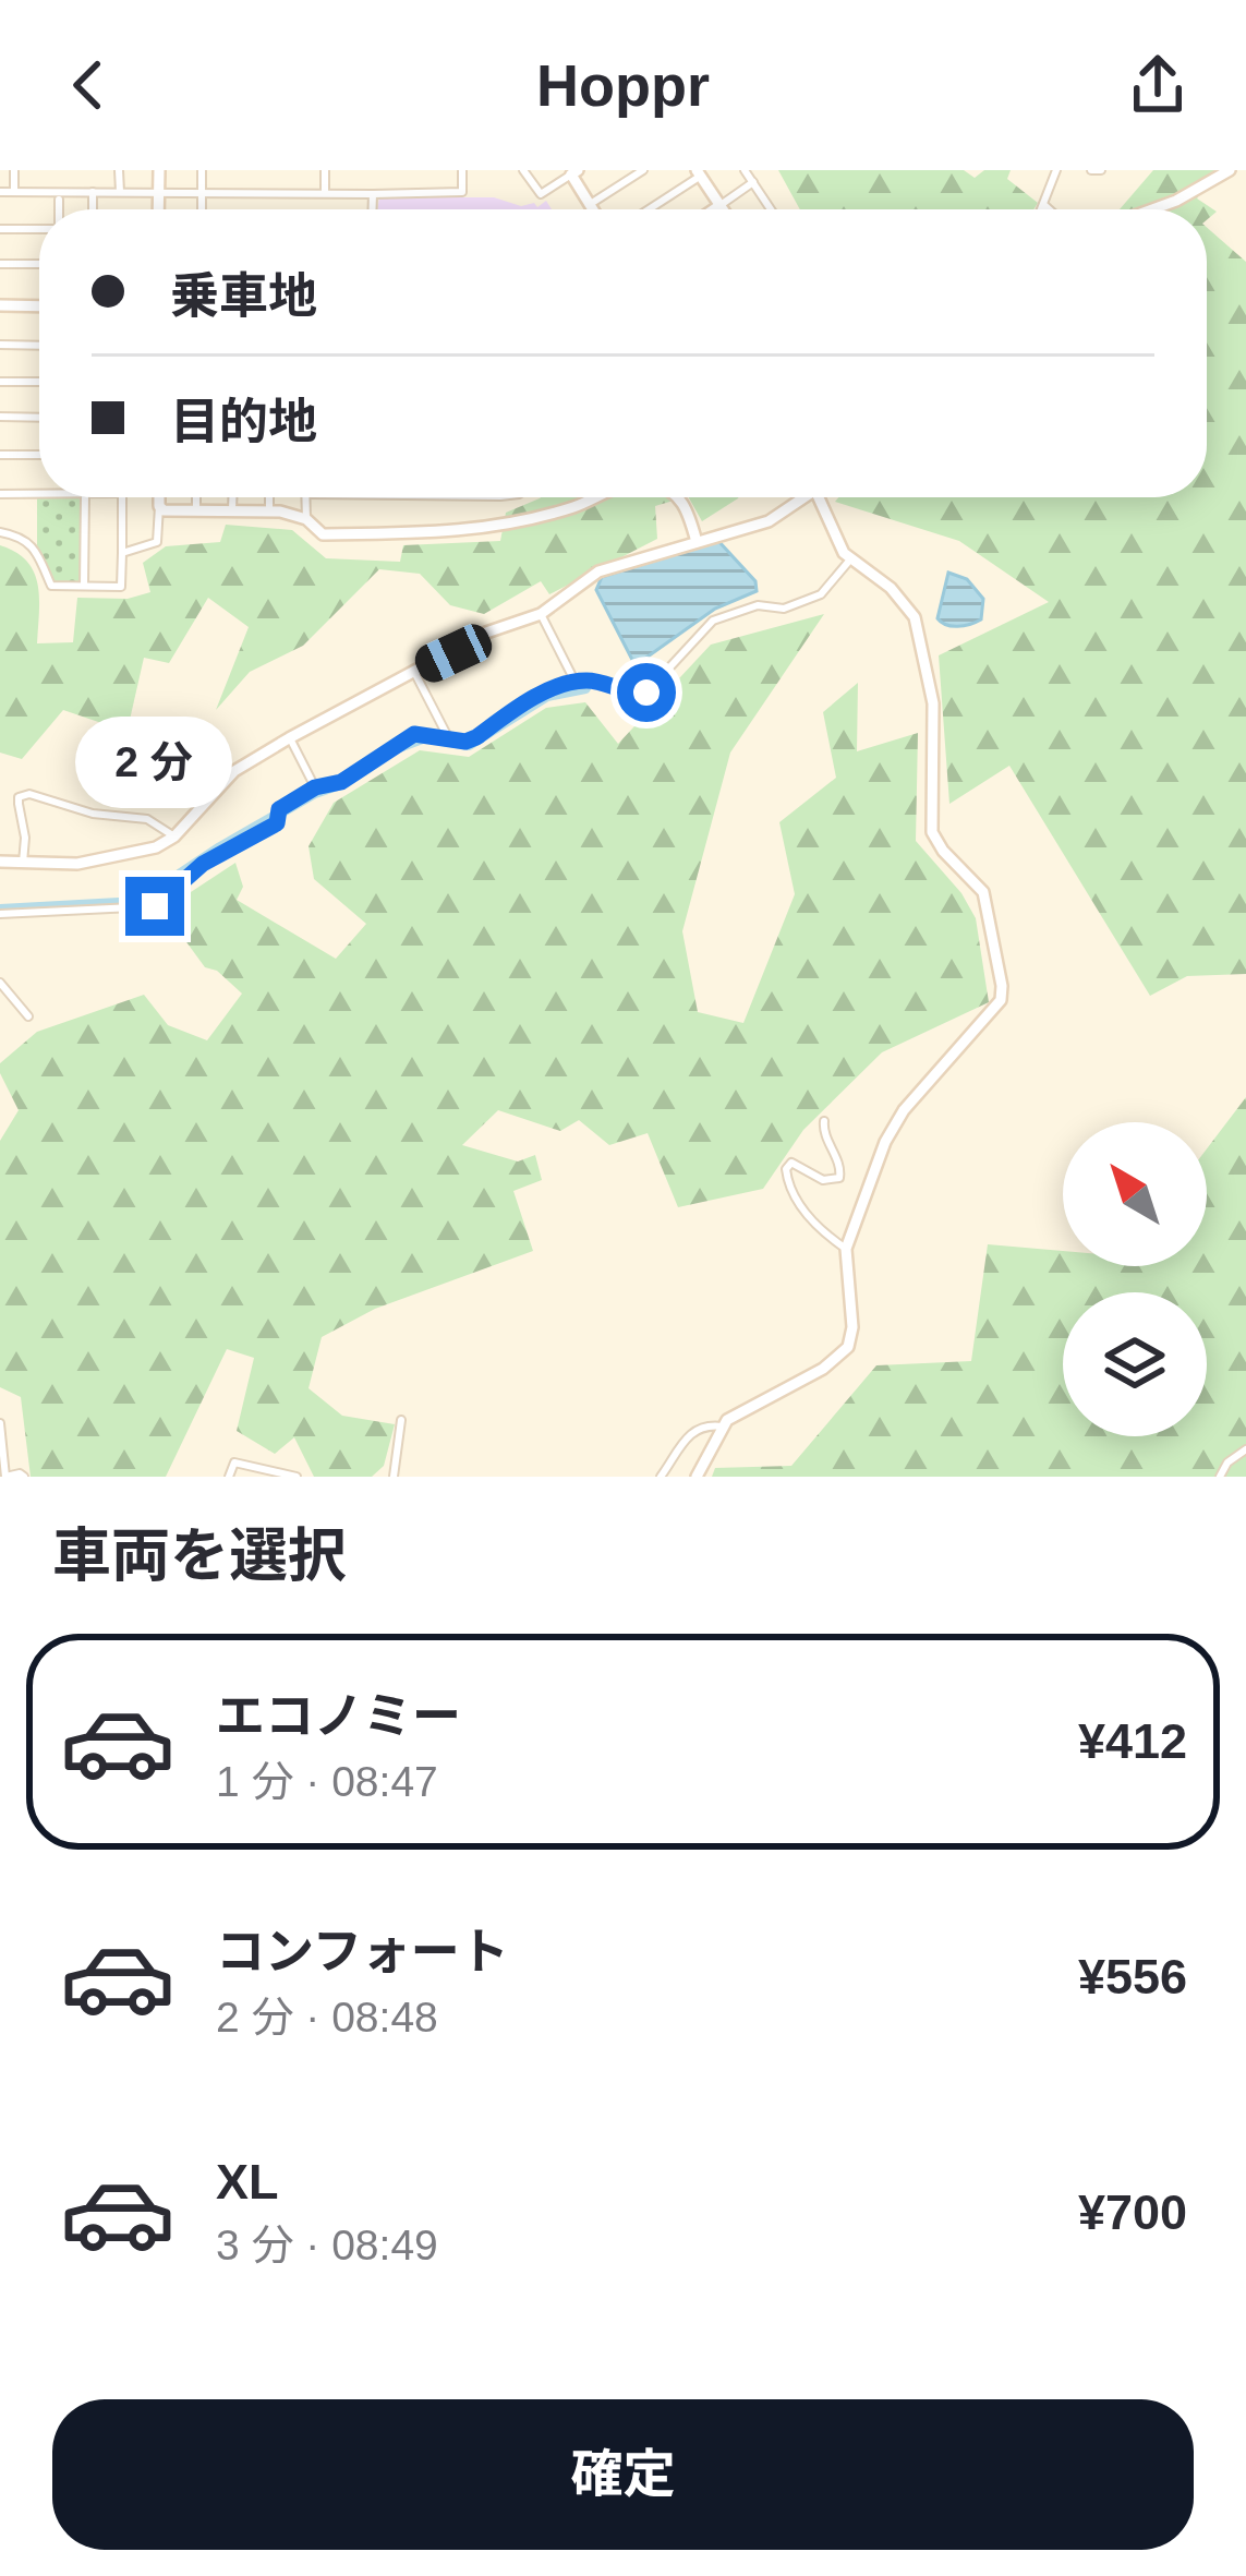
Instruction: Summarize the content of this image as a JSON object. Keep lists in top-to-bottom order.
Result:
{
  "north": "top left",
  "page": {
    "header": "Hoppr",
    "banner": ["乗車地", "目的地"],
    "bubble": "2 分",
    "heading": "車両を選択",
    "list": [
      {
        "name": "エコノミー",
        "note": "1 分 · 08:47",
        "value": "¥412"
      },
      {
        "name": "コンフォート",
        "note": "2 分 · 08:48",
        "value": "¥556"
      },
      {
        "name": "XL",
        "note": "3 分 · 08:49",
        "value": "¥700"
      }
    ],
    "buttons": "確定"
  }
}
